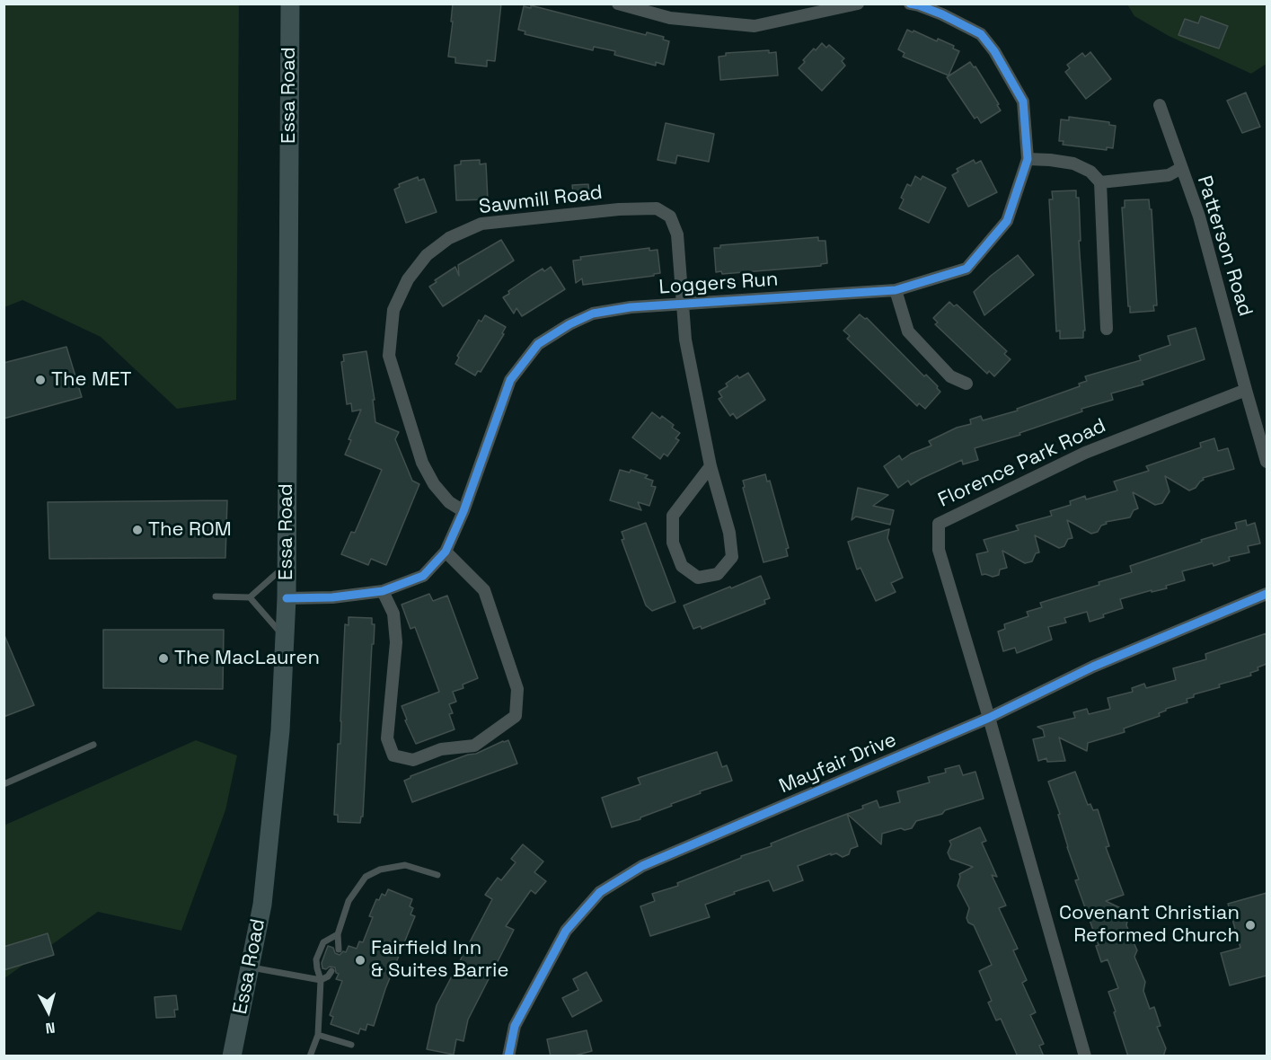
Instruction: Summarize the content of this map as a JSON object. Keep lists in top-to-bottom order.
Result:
{
  "streets": {
    "main road": ["Essa Road"],
    "street": [
      "Sawmill Road",
      "Patterson Road",
      "Loggers Run",
      "Florence Park Road",
      "Mayfair Drive"
    ]
  },
  "crossings": [
    ["Essa Road", "Loggers Run"],
    ["Sawmill Road", "Loggers Run"],
    ["Patterson Road", "Florence Park Road"],
    ["Florence Park Road", "Mayfair Drive"]
  ],
  "places": [
    "The MET",
    "The ROM",
    "The MacLauren",
    "Covenant Christian Reformed Church",
    "Fairfield Inn & Suites Barrie"
  ],
  "north": "bottom"
}
